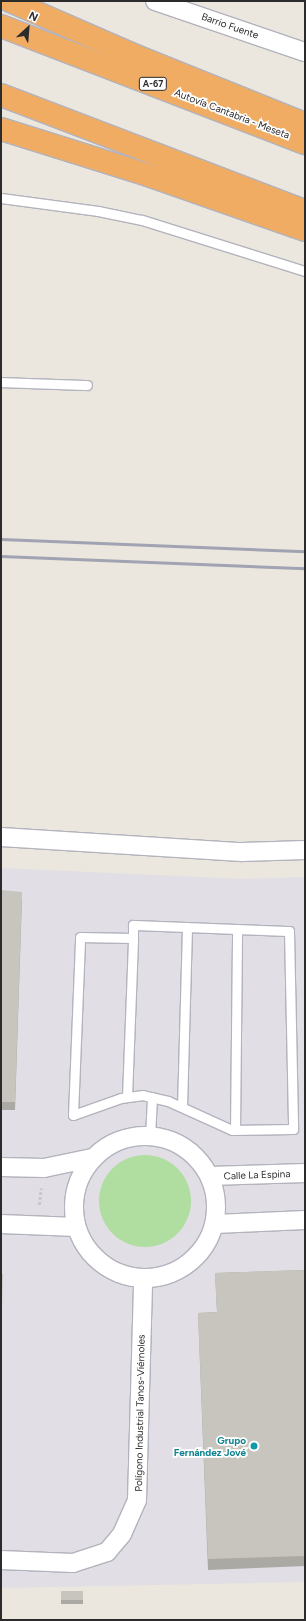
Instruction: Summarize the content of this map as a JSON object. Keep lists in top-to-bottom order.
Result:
{
  "streets": {
    "highway": ["A-67", "Autovía Cantabria - Meseta"],
    "street": ["Barrio Fuente", "Calle La Espina", "Polígono Industrial Tanos-Viérnoles"]
  },
  "crossings": [
    ["Calle La Espina", "Polígono Industrial Tanos-Viérnoles"]
  ],
  "places": ["Grupo Fernández Jové"],
  "north": "top right"
}
